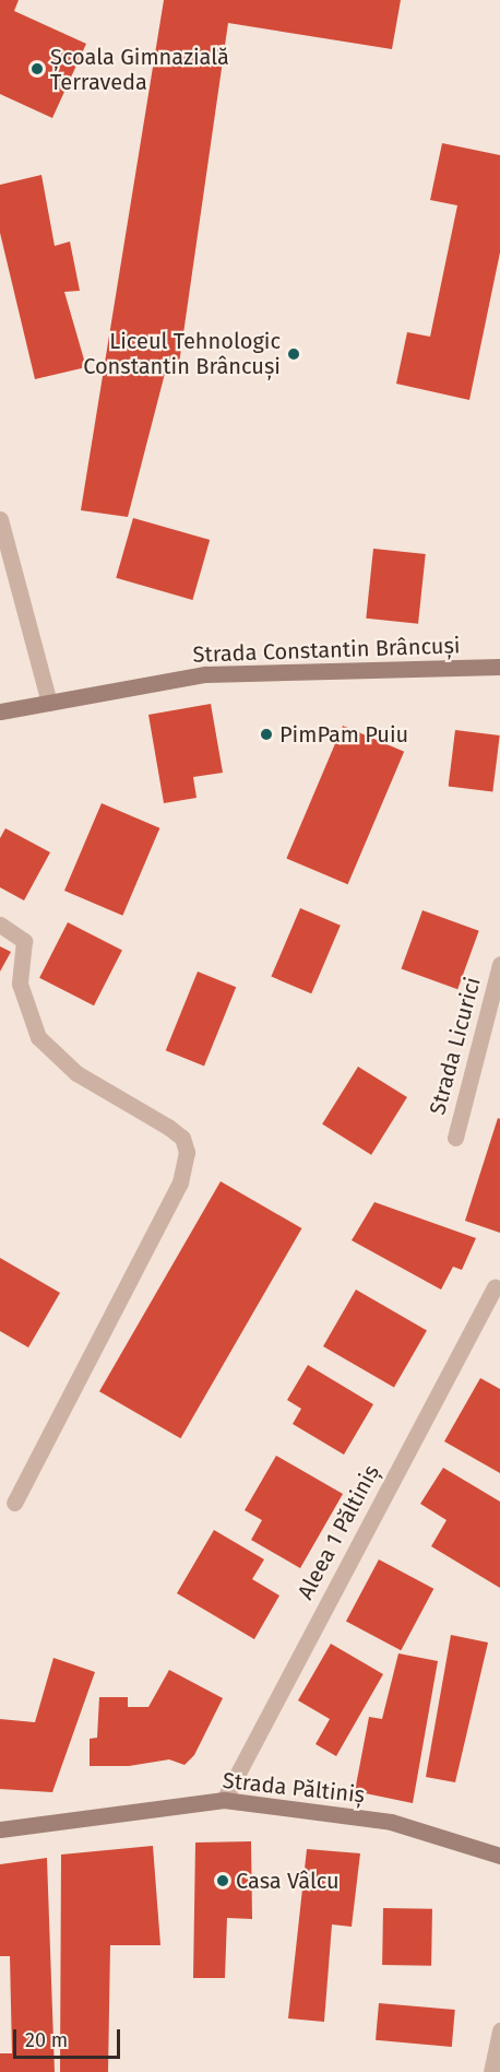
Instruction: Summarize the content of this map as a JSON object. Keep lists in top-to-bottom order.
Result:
{
  "streets": {
    "street": [
      "Strada Constantin Brâncuși",
      "Strada Licurici",
      "Aleea 1 Păltiniș",
      "Strada Păltiniș"
    ]
  },
  "crossings": [
    ["Aleea 1 Păltiniș", "Strada Păltiniș"]
  ],
  "places": [
    "Școala Gimnazială Terraveda",
    "Liceul Tehnologic Constantin Brâncuși",
    "PimPam Puiu",
    "Casa Vâlcu"
  ],
  "scale_bar": "20 m"
}
